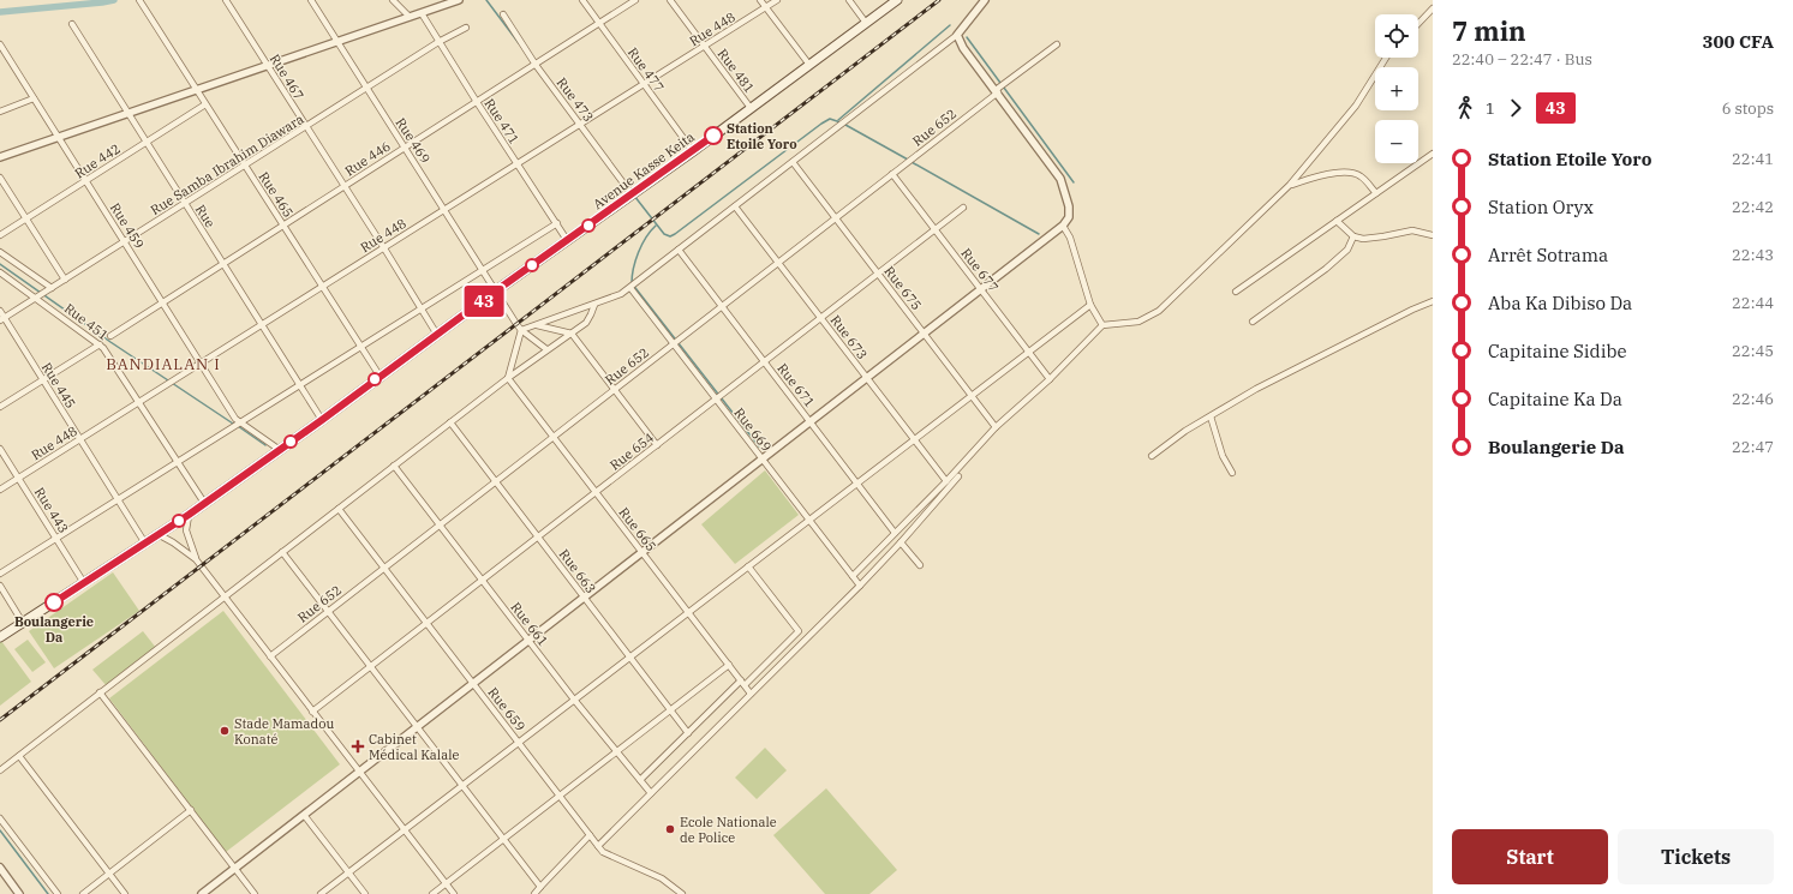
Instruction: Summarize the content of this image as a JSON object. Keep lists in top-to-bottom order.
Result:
{
  "streets": {
    "main road": ["Avenue Kasse Keita"],
    "street": [
      "Rue 448",
      "Rue 477",
      "Rue 481",
      "Rue 467",
      "Rue 473",
      "Rue 471",
      "Rue 652",
      "Rue 469",
      "Rue 446",
      "Rue 442",
      "Rue Samba Ibrahim Diawara",
      "Rue 465",
      "Rue",
      "Rue 459",
      "Rue 677",
      "Rue 675",
      "Rue 451",
      "Rue 673",
      "Rue 445",
      "Rue 671",
      "Rue 669",
      "Rue 654",
      "Rue 443",
      "Rue 665",
      "Rue 663",
      "Rue 661",
      "Rue 659"
    ]
  },
  "crossings": [
    ["Rue 448", "Rue 477"],
    ["Rue 448", "Rue 481"],
    ["Rue 448", "Rue 467"],
    ["Rue 448", "Rue 473"],
    ["Rue 448", "Rue 471"],
    ["Rue 448", "Rue 469"],
    ["Rue 448", "Rue 465"],
    ["Rue 448", "Rue"],
    ["Rue 448", "Rue 459"],
    ["Rue 448", "Rue 451"],
    ["Rue 448", "Rue 445"],
    ["Rue 448", "Rue 443"],
    ["Rue 477", "Rue 446"],
    ["Rue 477", "Avenue Kasse Keita"],
    ["Rue 481", "Avenue Kasse Keita"],
    ["Rue 467", "Rue 446"],
    ["Rue 467", "Rue Samba Ibrahim Diawara"],
    ["Rue 467", "Avenue Kasse Keita"],
    ["Rue 473", "Rue 446"],
    ["Rue 473", "Avenue Kasse Keita"],
    ["Rue 471", "Rue 446"],
    ["Rue 471", "Rue Samba Ibrahim Diawara"],
    ["Rue 471", "Avenue Kasse Keita"],
    ["Rue 652", "Rue 677"],
    ["Rue 652", "Rue 675"],
    ["Rue 652", "Rue 673"],
    ["Rue 652", "Rue 671"],
    ["Rue 652", "Rue 669"],
    ["Rue 652", "Rue 665"],
    ["Rue 652", "Rue 663"],
    ["Rue 652", "Rue 661"],
    ["Rue 652", "Rue 659"],
    ["Rue 469", "Rue 446"],
    ["Rue 469", "Rue Samba Ibrahim Diawara"],
    ["Rue 469", "Avenue Kasse Keita"],
    ["Rue 446", "Rue 465"],
    ["Rue 446", "Rue"],
    ["Rue 446", "Rue 459"],
    ["Rue 442", "Rue 465"],
    ["Rue 442", "Rue"],
    ["Rue 442", "Rue 459"],
    ["Rue Samba Ibrahim Diawara", "Rue 465"],
    ["Rue Samba Ibrahim Diawara", "Rue"],
    ["Rue Samba Ibrahim Diawara", "Rue 459"],
    ["Rue Samba Ibrahim Diawara", "Rue 451"],
    ["Rue Samba Ibrahim Diawara", "Rue 445"],
    ["Avenue Kasse Keita", "Rue 465"],
    ["Avenue Kasse Keita", "Rue"],
    ["Avenue Kasse Keita", "Rue 451"],
    ["Avenue Kasse Keita", "Rue 445"],
    ["Avenue Kasse Keita", "Rue 443"],
    ["Rue 677", "Rue 654"],
    ["Rue 675", "Rue 654"],
    ["Rue 673", "Rue 654"],
    ["Rue 671", "Rue 654"],
    ["Rue 669", "Rue 654"],
    ["Rue 654", "Rue 665"],
    ["Rue 654", "Rue 663"],
    ["Rue 654", "Rue 661"],
    ["Rue 654", "Rue 659"]
  ],
  "districts": ["BANDIALAN I"],
  "places": {
    "other": [
      "Station Etoile Yoro",
      "Boulangerie Da",
      "Stade Mamadou Konaté",
      "Ecole Nationale de Police"
    ],
    "health": ["Cabinet Médical Kalale"]
  },
  "lines": ["bus line 43"],
  "page": {
    "on_map": "43",
    "heading": ["7 min", "22:40 – 22:47 · Bus", "300 CFA"],
    "map_buttons": ["+", "−"],
    "legs": ["1", "43", "6 stops"],
    "list": [
      {
        "name": "Station Etoile Yoro",
        "value": "22:41"
      },
      {
        "name": "Station Oryx",
        "value": "22:42"
      },
      {
        "name": "Arrêt Sotrama",
        "value": "22:43"
      },
      {
        "name": "Aba Ka Dibiso Da",
        "value": "22:44"
      },
      {
        "name": "Capitaine Sidibe",
        "value": "22:45"
      },
      {
        "name": "Capitaine Ka Da",
        "value": "22:46"
      },
      {
        "name": "Boulangerie Da",
        "value": "22:47"
      }
    ],
    "buttons": ["Start", "Tickets"]
  }
}
